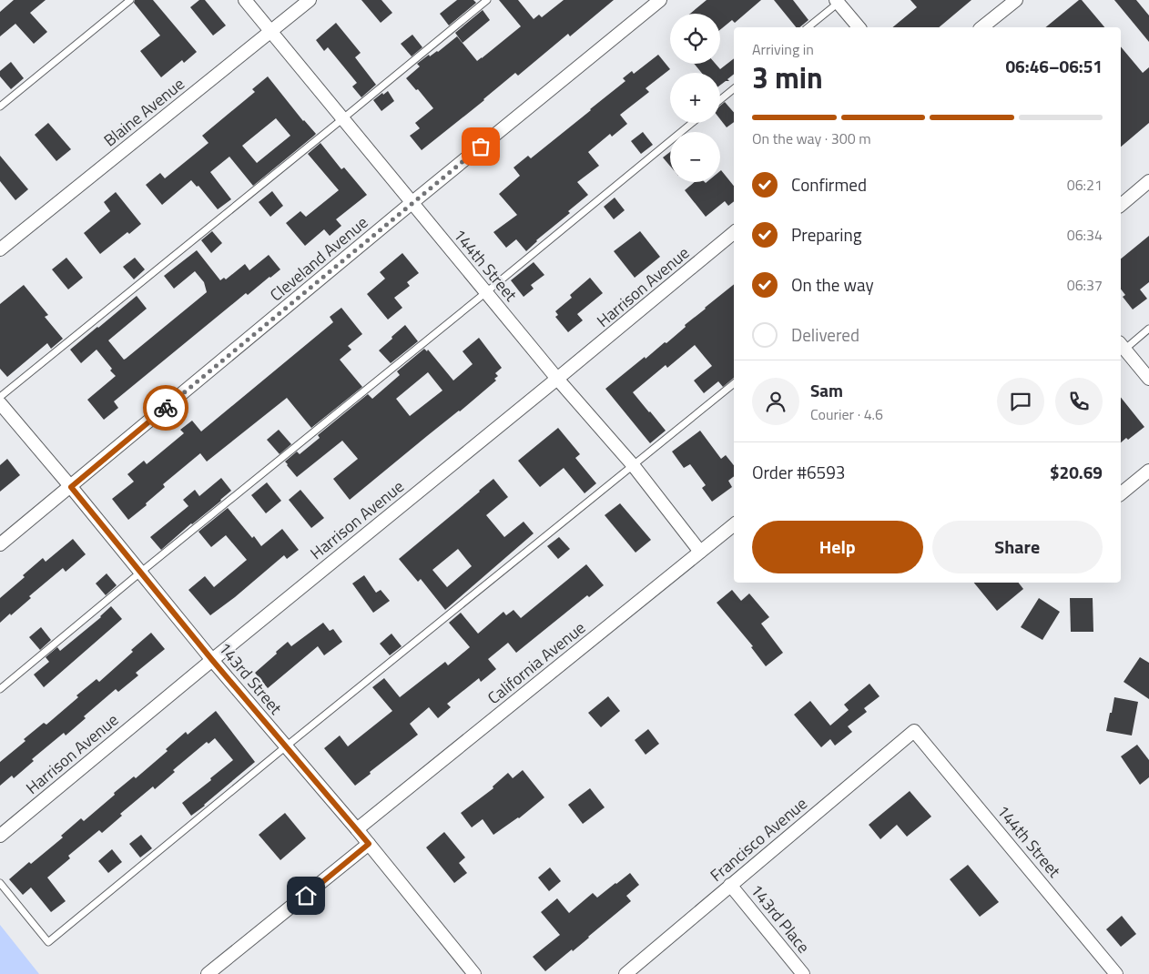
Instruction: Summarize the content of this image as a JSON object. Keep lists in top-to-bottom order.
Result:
{
  "streets": {
    "street": [
      "Blaine Avenue",
      "Cleveland Avenue",
      "144th Street",
      "Harrison Avenue",
      "California Avenue",
      "143rd Street",
      "Francisco Avenue",
      "143rd Place"
    ]
  },
  "crossings": [
    ["Blaine Avenue", "144th Street"],
    ["Cleveland Avenue", "144th Street"],
    ["Cleveland Avenue", "143rd Street"],
    ["144th Street", "Harrison Avenue"],
    ["144th Street", "California Avenue"],
    ["144th Street", "Francisco Avenue"],
    ["Harrison Avenue", "143rd Street"],
    ["California Avenue", "143rd Street"],
    ["Francisco Avenue", "143rd Place"]
  ],
  "page": {
    "map_buttons": ["+", "−"],
    "heading": ["3 min", "Arriving in", "06:46–06:51"],
    "panel": [
      "Sam",
      "Courier · 4.6",
      "Order #6593",
      "$20.69"
    ],
    "bar": "On the way · 300 m",
    "list": [
      ["Confirmed", "06:21"],
      ["Preparing", "06:34"],
      ["On the way", "06:37"],
      "Delivered"
    ],
    "buttons": ["Help", "Share"]
  }
}
